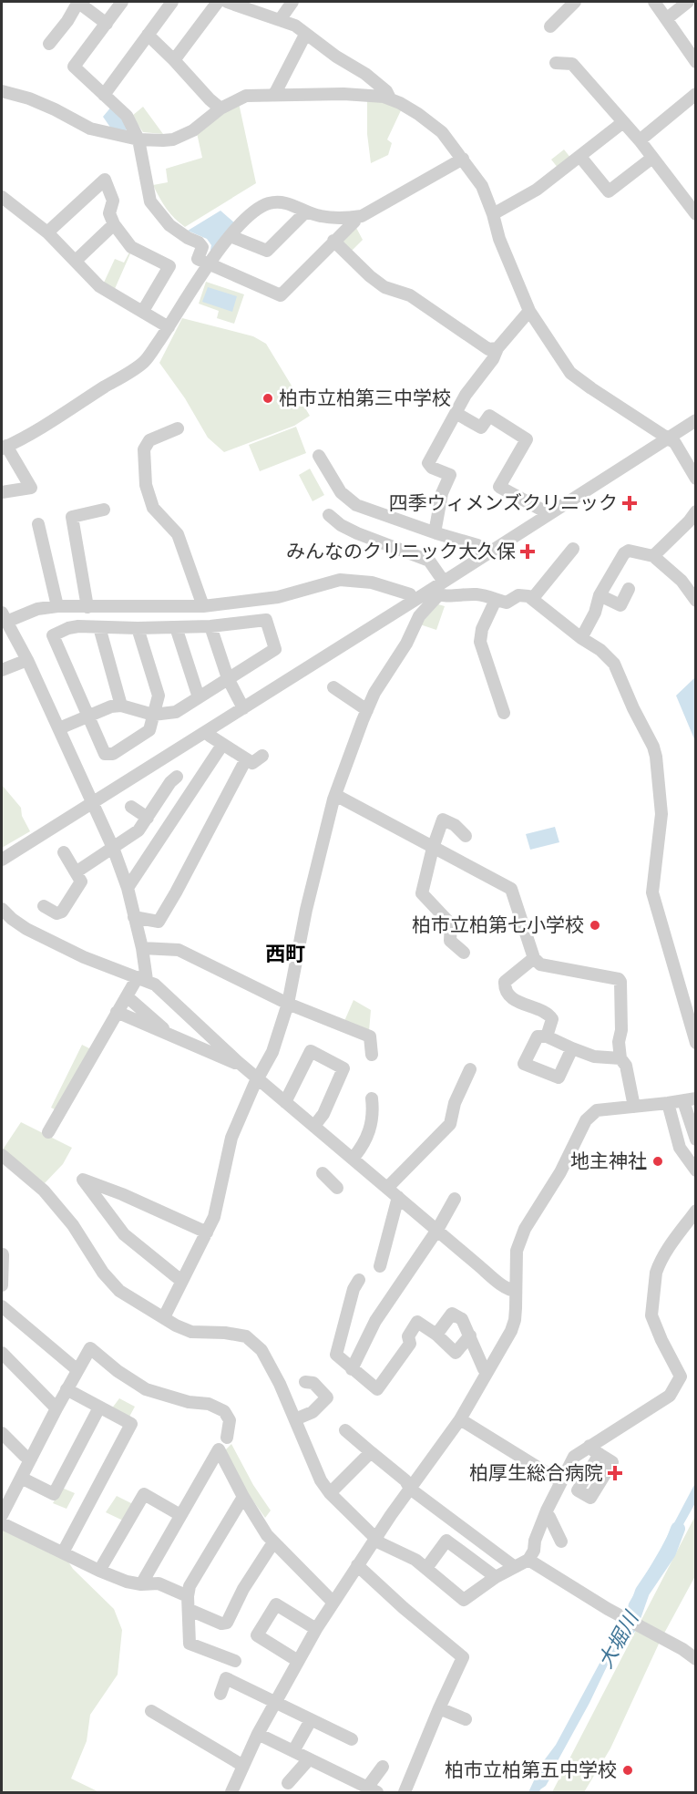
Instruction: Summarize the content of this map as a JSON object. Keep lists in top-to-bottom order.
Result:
{
  "districts": ["西町"],
  "water": ["大堀川"],
  "places": {
    "other": [
      "柏市立柏第三中学校",
      "柏市立柏第七小学校",
      "地主神社",
      "柏市立柏第五中学校"
    ],
    "health": ["四季ウィメンズクリニック", "みんなのクリニック大久保", "柏厚生総合病院"]
  }
}
